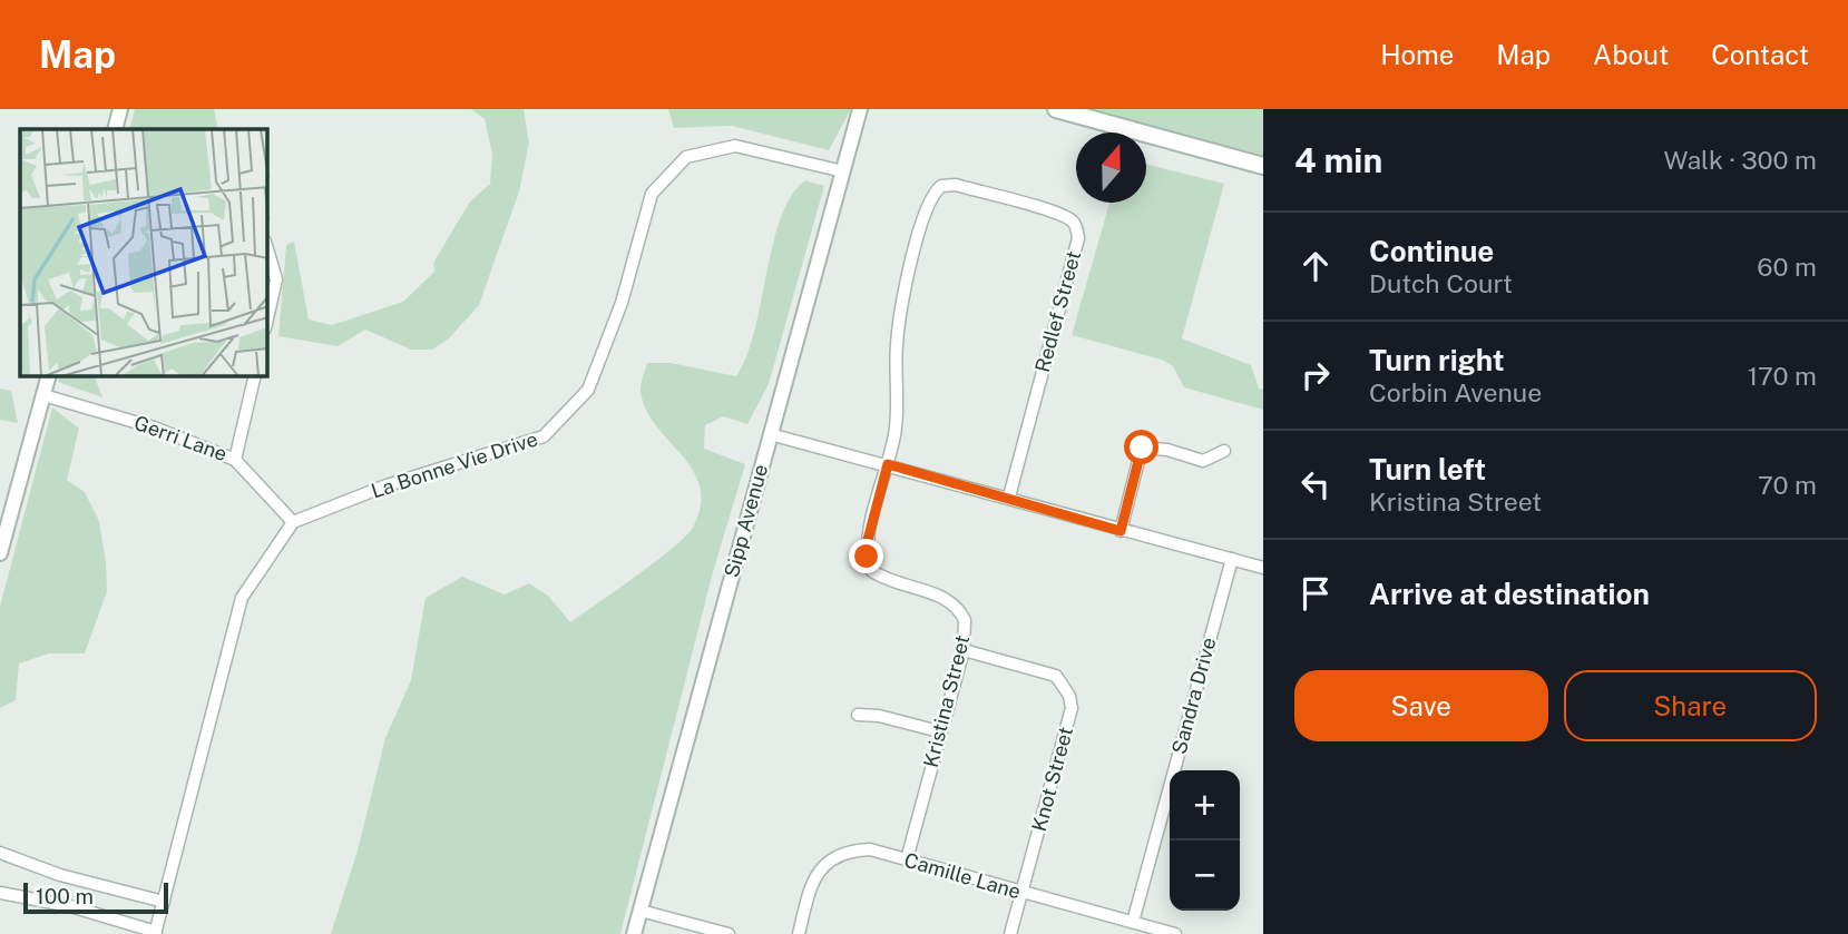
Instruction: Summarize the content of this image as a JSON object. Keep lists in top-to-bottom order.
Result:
{
  "streets": {
    "street": [
      "Redlef Street",
      "Gerri Lane",
      "La Bonne Vie Drive",
      "Sipp Avenue",
      "Sandra Drive",
      "Kristina Street",
      "Knot Street",
      "Camille Lane"
    ]
  },
  "crossings": [
    ["Redlef Street", "Kristina Street"],
    ["Gerri Lane", "La Bonne Vie Drive"],
    ["La Bonne Vie Drive", "Sipp Avenue"],
    ["Sandra Drive", "Camille Lane"],
    ["Kristina Street", "Knot Street"],
    ["Kristina Street", "Camille Lane"],
    ["Knot Street", "Camille Lane"]
  ],
  "scale_bar": "100 m",
  "north": "top",
  "page": {
    "header": "Map",
    "nav": [
      "Home",
      "Map",
      "About",
      "Contact"
    ],
    "heading": ["4 min", "Walk · 300 m"],
    "list": [
      ["Continue", "Dutch Court", "60 m"],
      ["Turn right", "Corbin Avenue", "170 m"],
      ["Turn left", "Kristina Street", "70 m"],
      "Arrive at destination"
    ],
    "buttons": ["Save", "Share"],
    "map_buttons": ["+", "−"],
    "scale": "100 m"
  }
}
